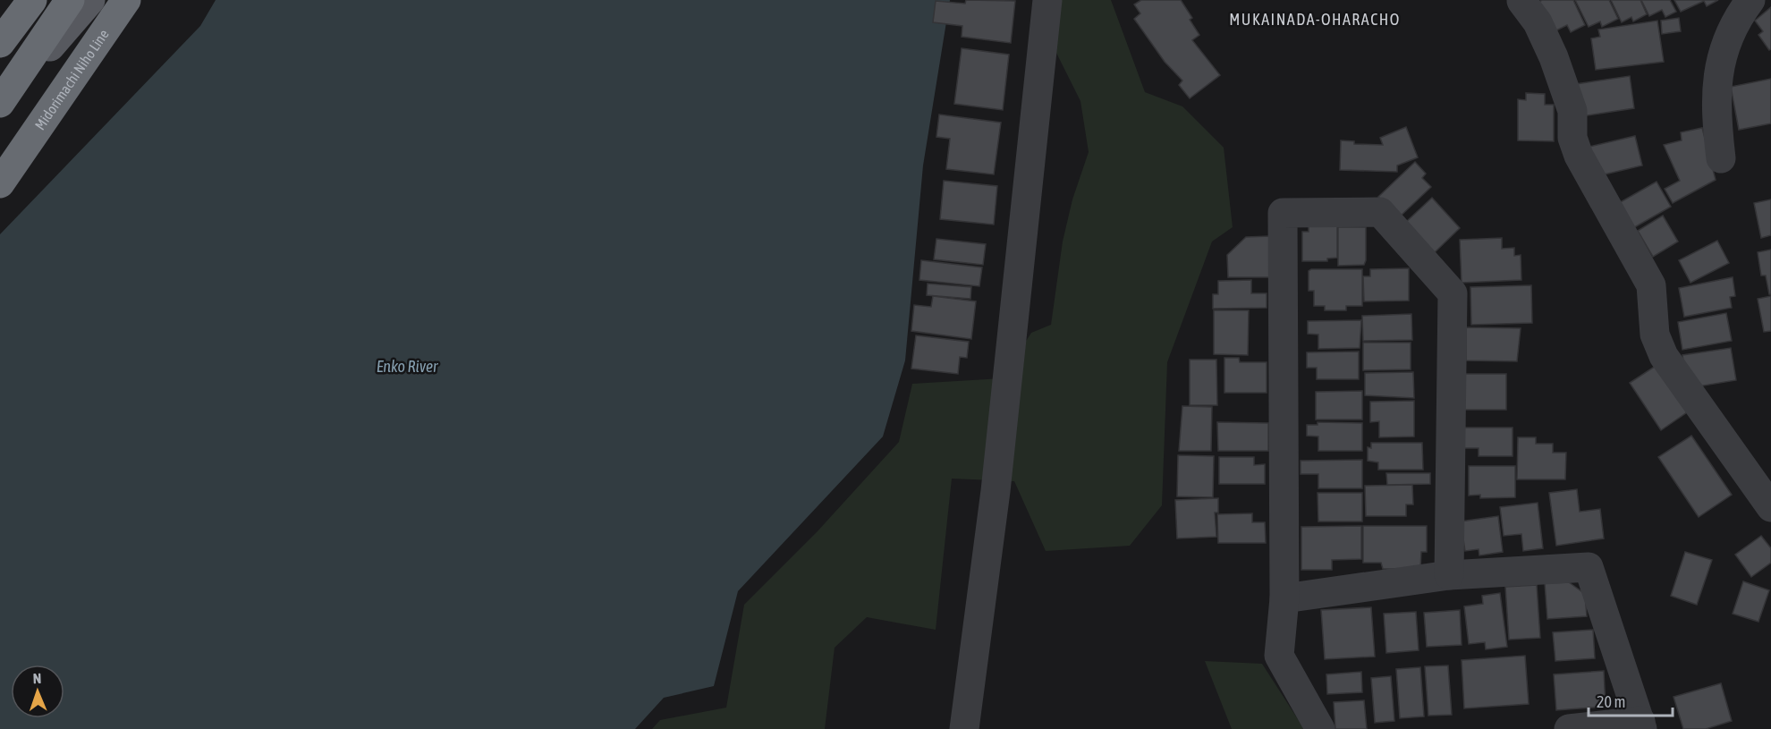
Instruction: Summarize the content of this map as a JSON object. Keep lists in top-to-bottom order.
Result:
{
  "streets": {
    "main road": ["Midorimachi Niho Line"]
  },
  "districts": ["MUKAINADA-OHARACHO"],
  "water": ["Enko River"],
  "scale_bar": "20 m",
  "north": "top"
}
